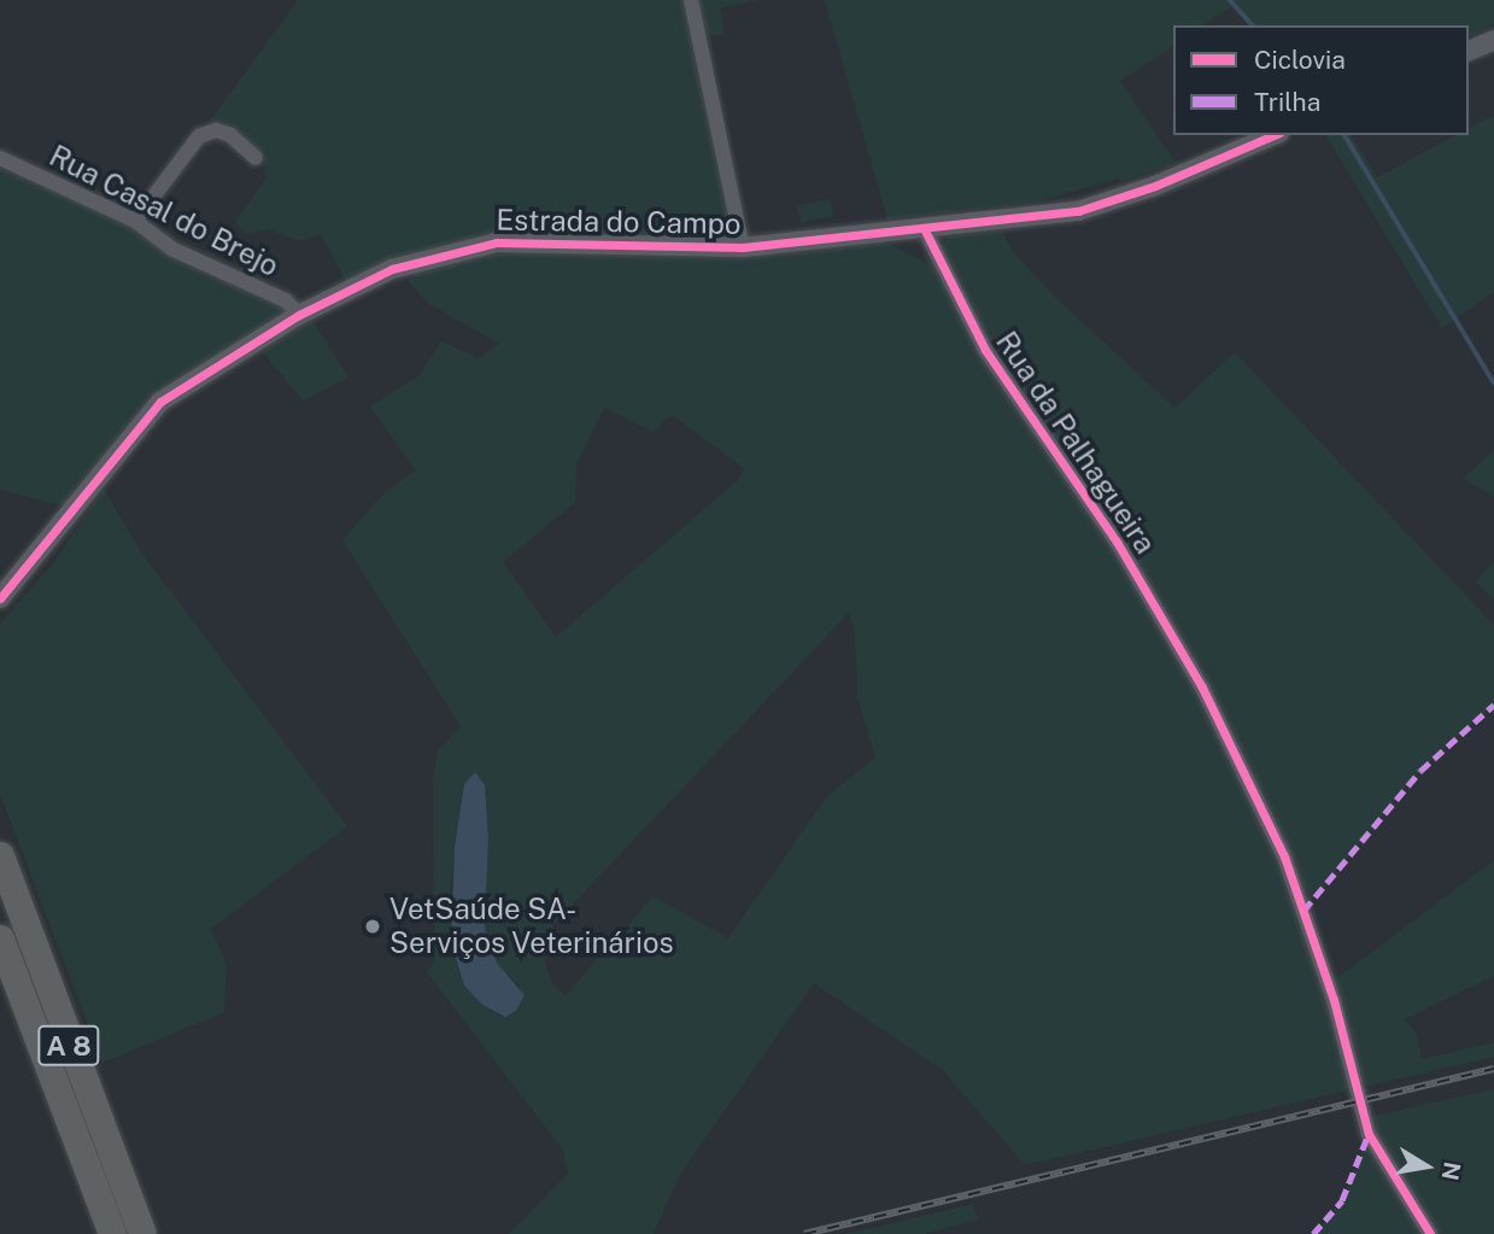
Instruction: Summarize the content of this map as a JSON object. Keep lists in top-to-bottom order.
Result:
{
  "streets": {
    "highway": ["A 8"],
    "street": ["Rua Casal do Brejo", "Estrada do Campo", "Rua da Palhagueira"]
  },
  "crossings": [
    ["Rua Casal do Brejo", "Estrada do Campo"],
    ["Estrada do Campo", "Rua da Palhagueira"]
  ],
  "places": ["VetSaúde SA- Serviços Veterinários"],
  "legend": ["Ciclovia", "Trilha"],
  "north": "right"
}
